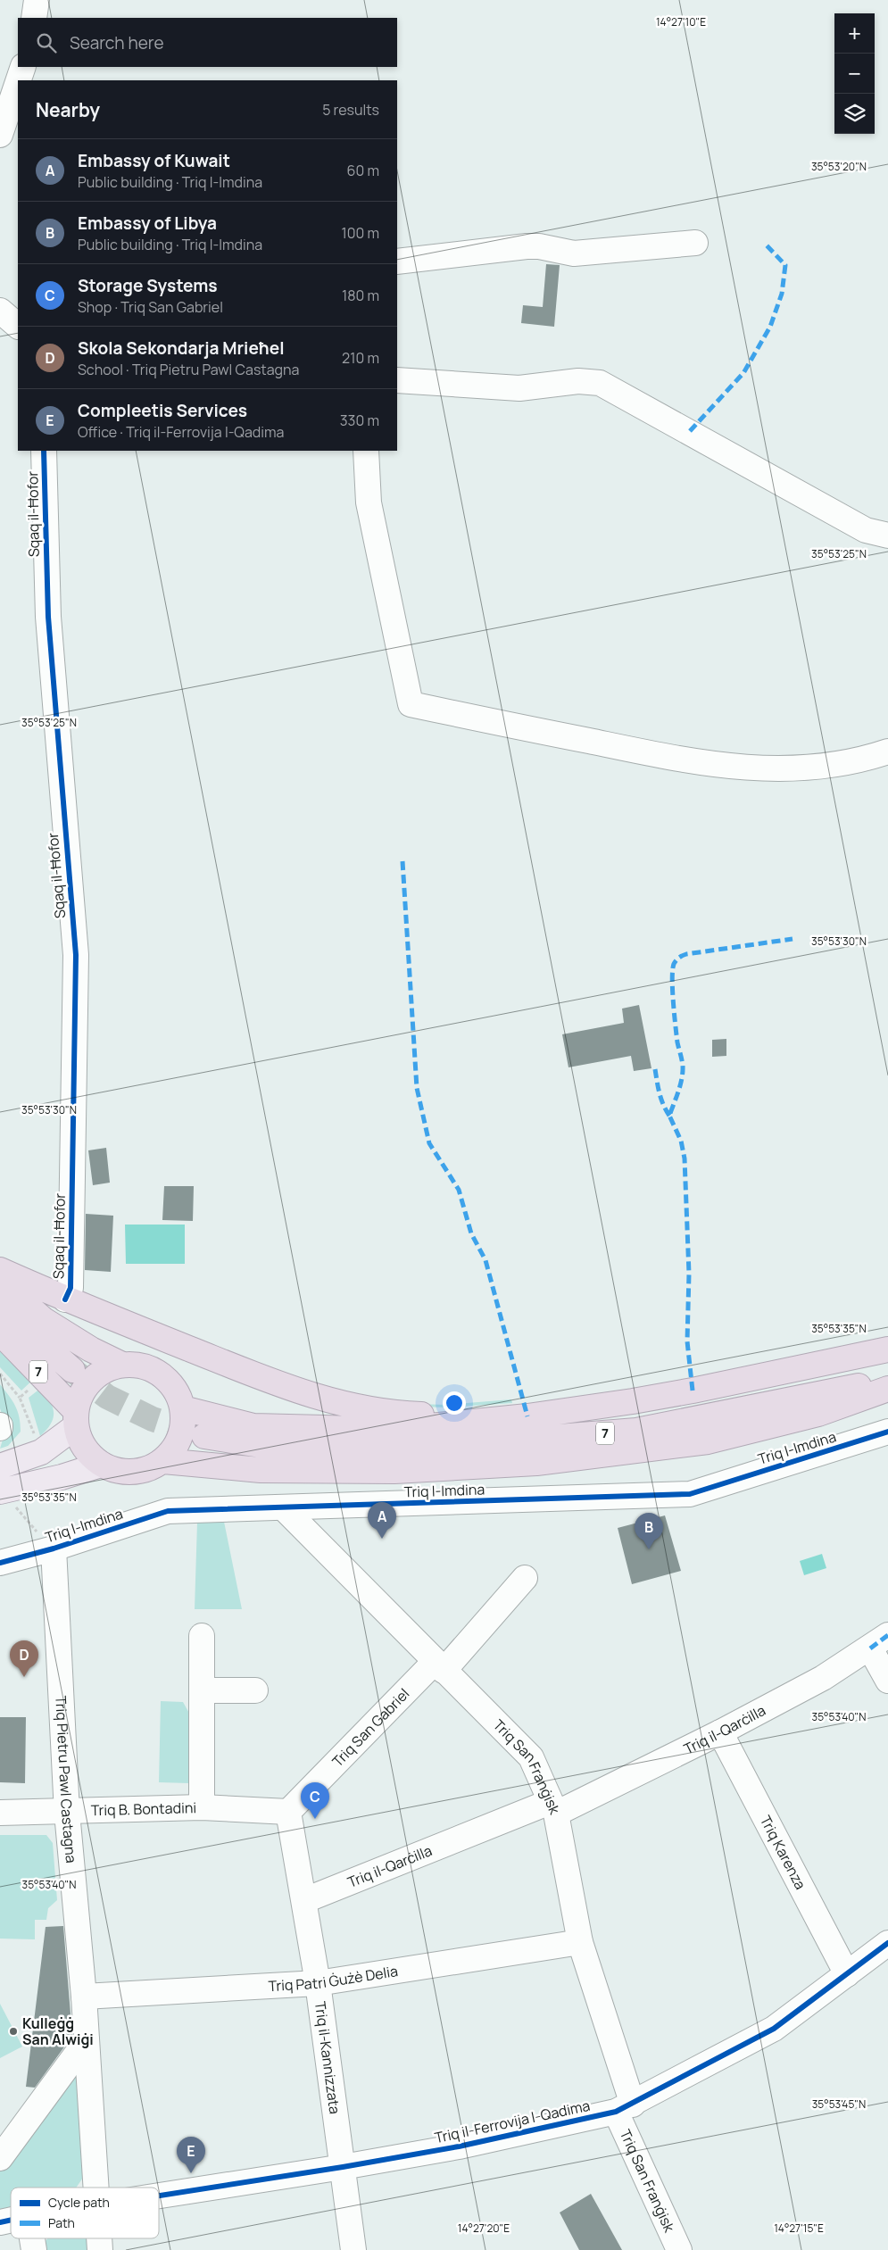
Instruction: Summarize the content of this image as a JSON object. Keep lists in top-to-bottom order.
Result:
{
  "streets": {
    "highway": ["7", "Triq l-Imdina"],
    "street": [
      "Sqaq il-Ħofor",
      "Triq San Gabriel",
      "Triq il-Qarċilla",
      "Triq San Franġisk",
      "Triq Pietru Pawl Castagna",
      "Triq B. Bontadini",
      "Triq Karenza",
      "Triq Patri Ġużè Delia",
      "Triq il-Kannizzata",
      "Triq il-Ferrovija l-Qadima"
    ]
  },
  "crossings": [
    ["7", "Triq l-Imdina"],
    ["Triq l-Imdina", "Triq San Franġisk"],
    ["Triq l-Imdina", "Triq Pietru Pawl Castagna"],
    ["Triq San Gabriel", "Triq San Franġisk"],
    ["Triq San Gabriel", "Triq B. Bontadini"],
    ["Triq San Gabriel", "Triq il-Kannizzata"],
    ["Triq il-Qarċilla", "Triq San Franġisk"],
    ["Triq il-Qarċilla", "Triq Karenza"],
    ["Triq il-Qarċilla", "Triq il-Kannizzata"],
    ["Triq San Franġisk", "Triq Patri Ġużè Delia"],
    ["Triq San Franġisk", "Triq il-Ferrovija l-Qadima"],
    ["Triq Pietru Pawl Castagna", "Triq B. Bontadini"],
    ["Triq Pietru Pawl Castagna", "Triq Patri Ġużè Delia"],
    ["Triq B. Bontadini", "Triq il-Kannizzata"],
    ["Triq Karenza", "Triq il-Ferrovija l-Qadima"],
    ["Triq Patri Ġużè Delia", "Triq il-Kannizzata"],
    ["Triq il-Kannizzata", "Triq il-Ferrovija l-Qadima"]
  ],
  "places": ["Kulleġġ San Alwiġi"],
  "legend": ["Cycle path", "Path"],
  "page": {
    "map_buttons": ["+", "−"],
    "search": "Search here",
    "heading": ["Nearby", "5 results"],
    "list": [
      {
        "mark": "A",
        "name": "Embassy of Kuwait",
        "note": "Public building · Triq l-Imdina",
        "value": "60 m"
      },
      {
        "mark": "B",
        "name": "Embassy of Libya",
        "note": "Public building · Triq l-Imdina",
        "value": "100 m"
      },
      {
        "mark": "C",
        "name": "Storage Systems",
        "note": "Shop · Triq San Gabriel",
        "value": "180 m"
      },
      {
        "mark": "D",
        "name": "Skola Sekondarja Mrieħel",
        "note": "School · Triq Pietru Pawl Castagna",
        "value": "210 m"
      },
      {
        "mark": "E",
        "name": "Compleetis Services",
        "note": "Office · Triq il-Ferrovija l-Qadima",
        "value": "330 m"
      }
    ],
    "pins": [
      "A",
      "B",
      "D",
      "C",
      "E"
    ]
  },
  "coordinates": [
    "14°27'10\"E",
    "35°53'20\"N",
    "35°53'25\"N",
    "35°53'30\"N",
    "35°53'35\"N",
    "35°53'40\"N",
    "35°53'45\"N",
    "14°27'20\"E",
    "14°27'15\"E"
  ]
}
